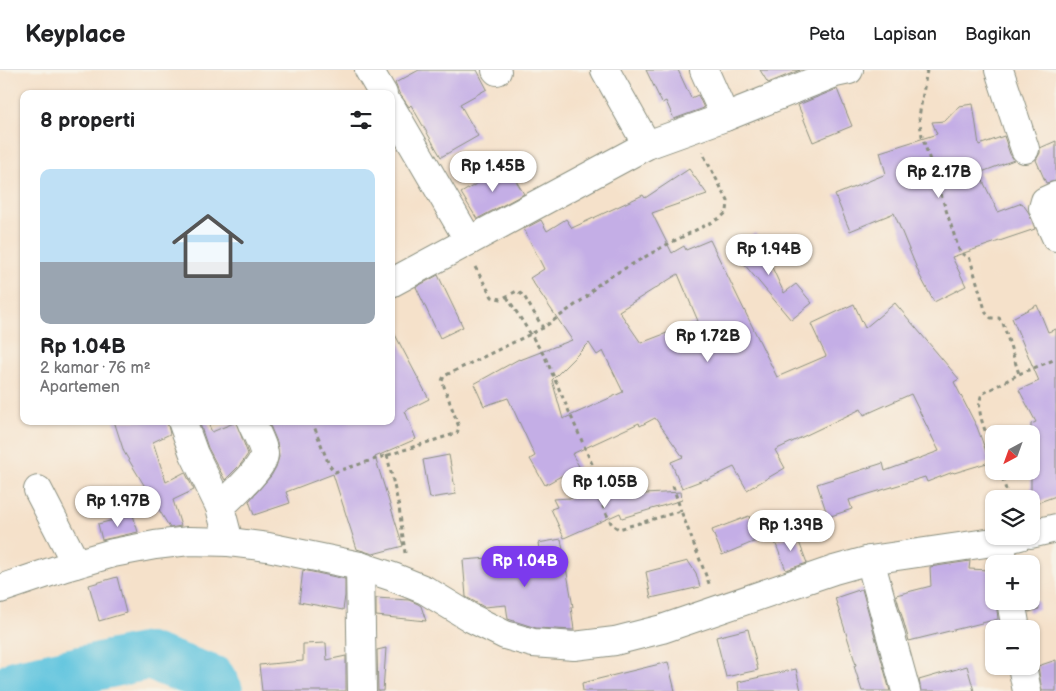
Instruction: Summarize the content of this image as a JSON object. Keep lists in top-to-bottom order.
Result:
{
  "north": "bottom left",
  "page": {
    "header": "Keyplace",
    "nav": ["Peta", "Lapisan", "Bagikan"],
    "heading": "8 properti",
    "list": [
      {
        "name": "Rp 1.04B",
        "note": "2 kamar · 76 m² · Apartemen"
      }
    ],
    "price": [
      "Rp 1.45B",
      "Rp 2.17B",
      "Rp 1.94B",
      "Rp 1.72B",
      "Rp 1.05B",
      "Rp 1.97B",
      "Rp 1.39B",
      "Rp 1.04B"
    ],
    "map_buttons": ["+", "−"]
  }
}
